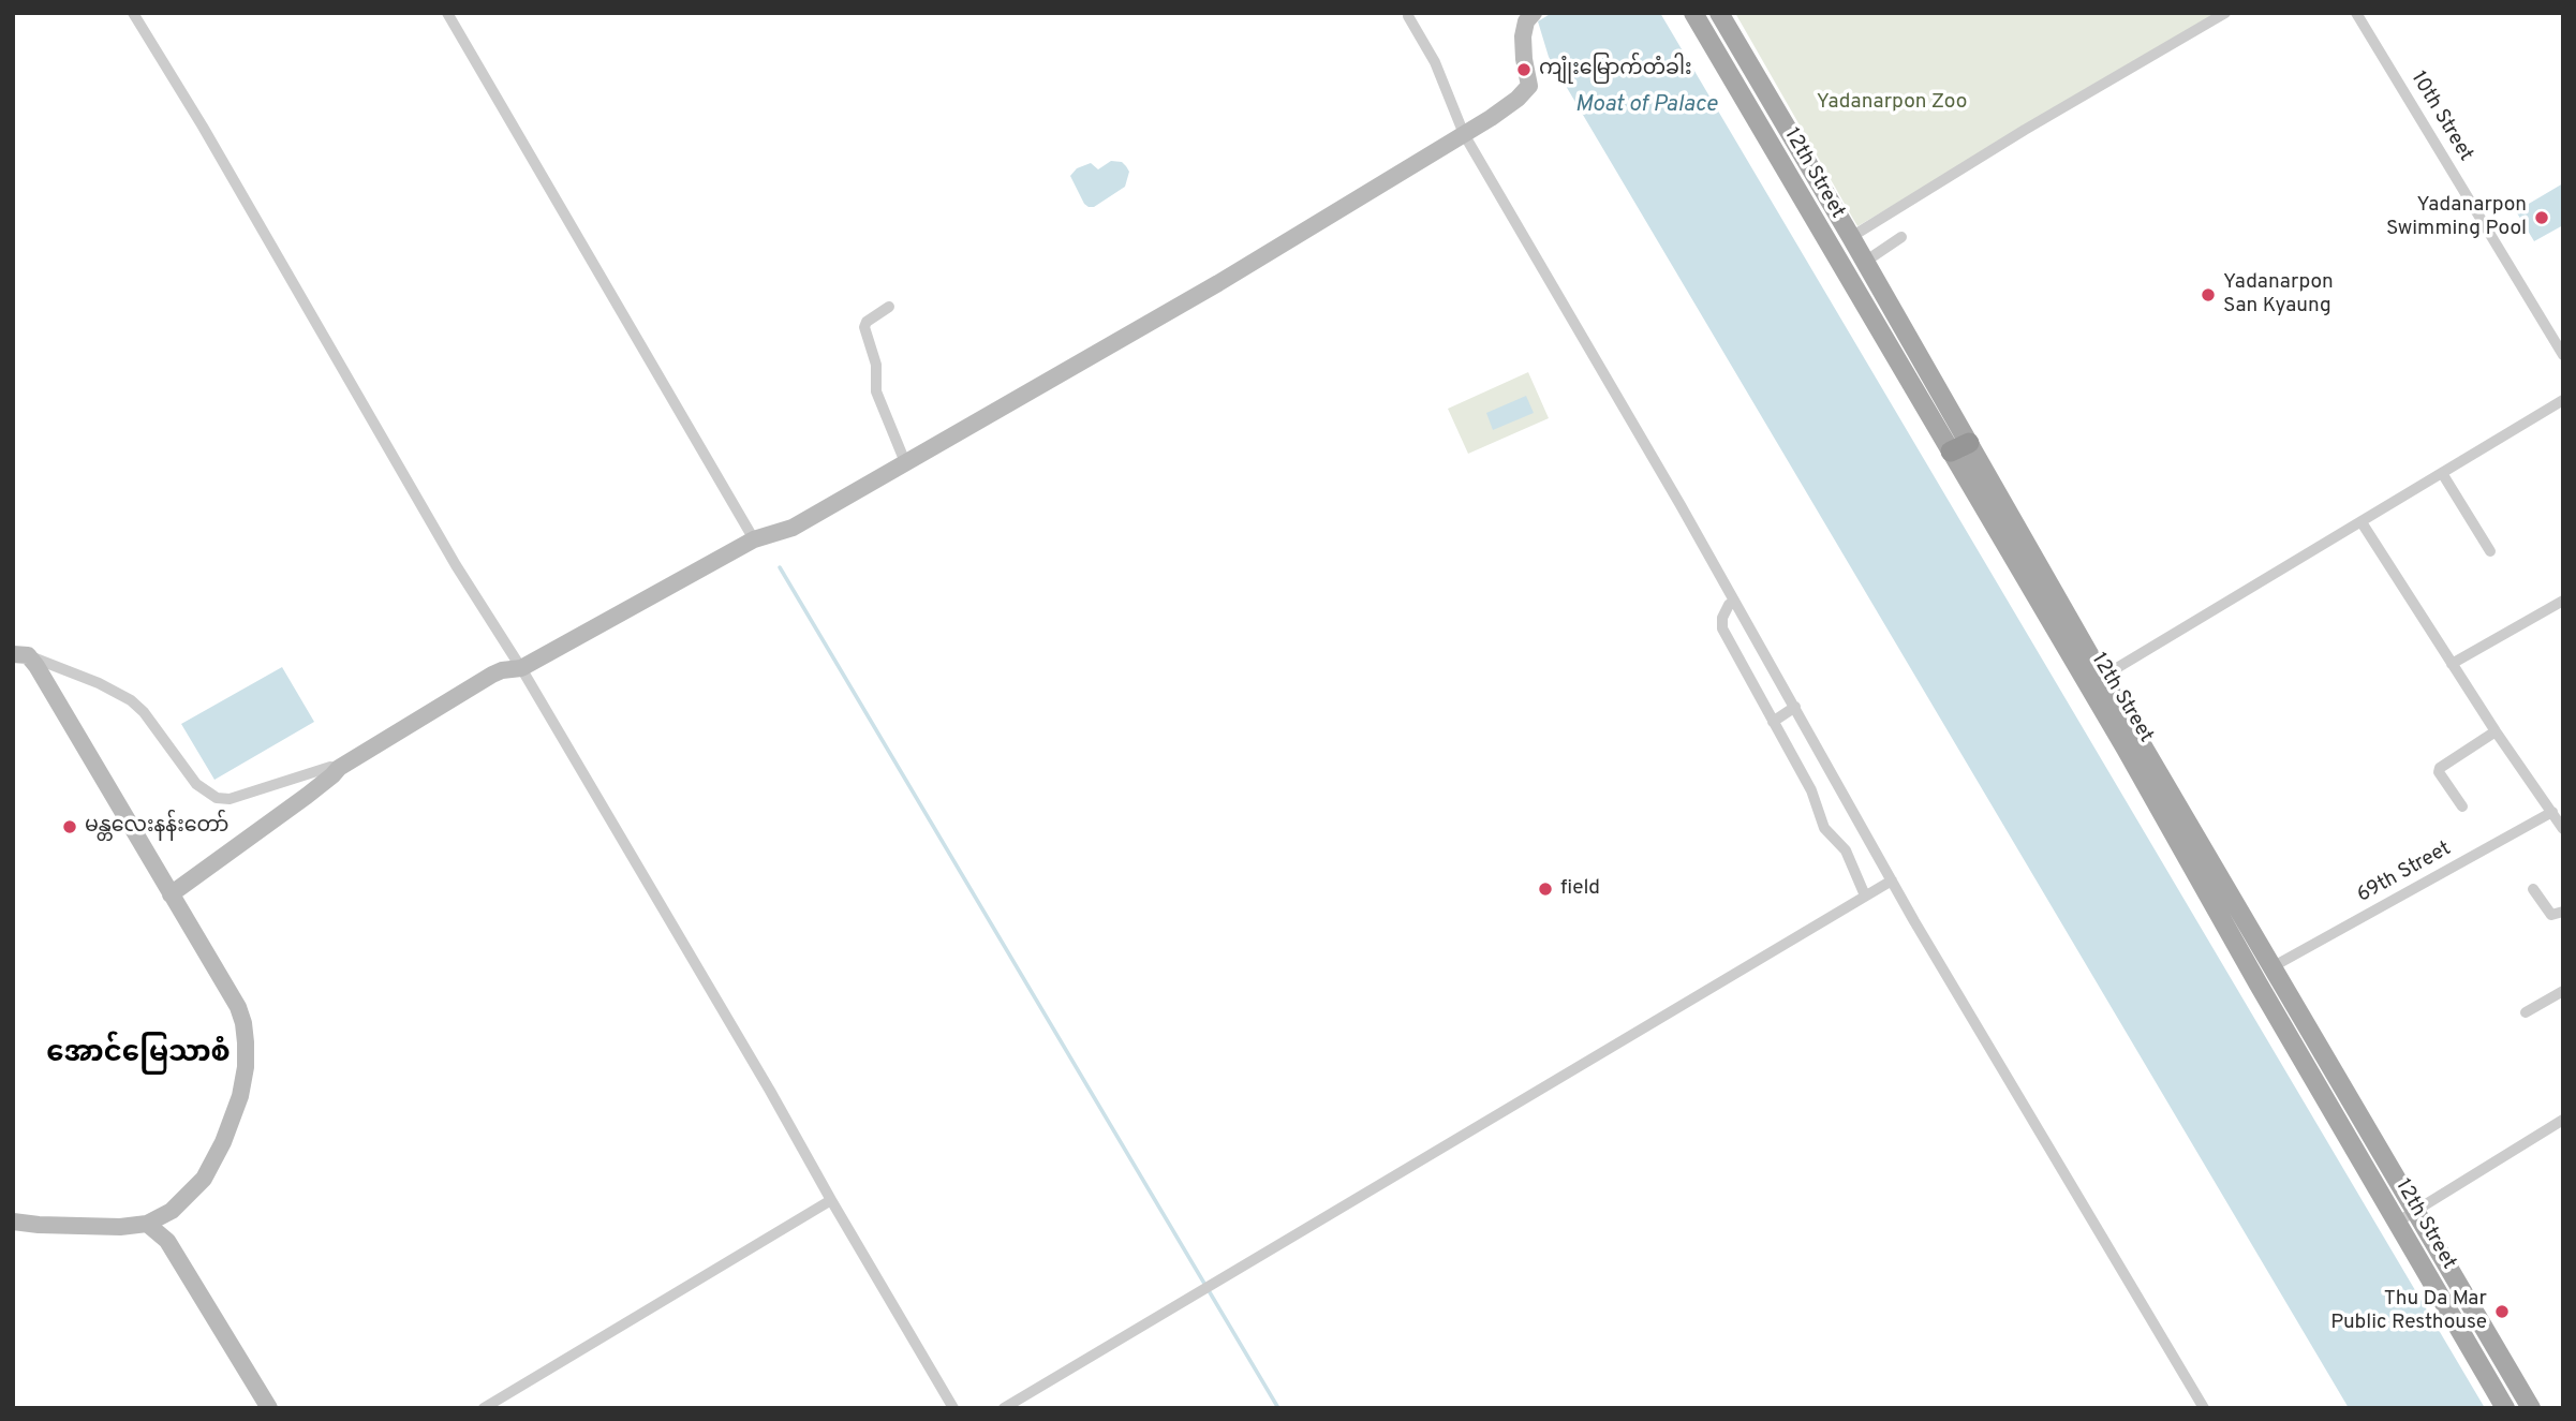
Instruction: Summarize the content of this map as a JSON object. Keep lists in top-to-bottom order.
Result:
{
  "streets": {
    "main road": ["12th Street"],
    "street": ["10th Street", "69th Street"]
  },
  "crossings": [
    ["12th Street", "69th Street"]
  ],
  "districts": ["အောင်မြေသာစံ"],
  "water": ["Moat of Palace"],
  "parks": ["Yadanarpon Zoo"],
  "places": [
    "ကျုံးမြောက်တံခါး",
    "Yadanarpon Swimming Pool",
    "Yadanarpon San Kyaung",
    "မန္တလေးနန်းတော်",
    "field",
    "Thu Da Mar Public Resthouse"
  ]
}
